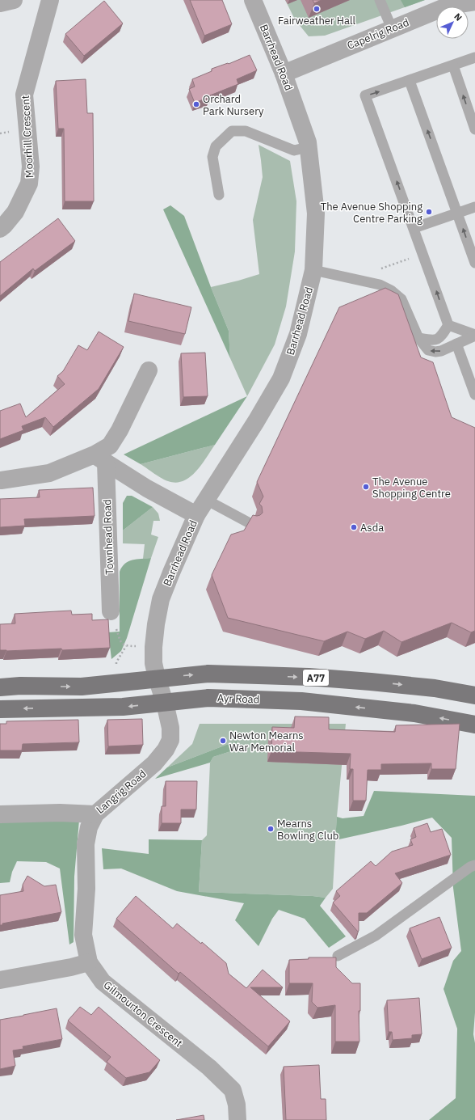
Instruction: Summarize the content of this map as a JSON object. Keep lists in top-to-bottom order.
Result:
{
  "streets": {
    "main road": ["A77", "Ayr Road"],
    "street": [
      "Capelrig Road",
      "Barrhead Road",
      "Moorhill Crescent",
      "Townhead Road",
      "Langrig Road",
      "Gilmourton Crescent"
    ]
  },
  "crossings": [
    ["Capelrig Road", "Barrhead Road"],
    ["Barrhead Road", "A77"],
    ["Barrhead Road", "Langrig Road"],
    ["A77", "Langrig Road"],
    ["Ayr Road", "Langrig Road"],
    ["Langrig Road", "Gilmourton Crescent"]
  ],
  "places": [
    "Fairweather Hall",
    "Orchard Park Nursery",
    "The Avenue Shopping Centre Parking",
    "The Avenue Shopping Centre",
    "Asda",
    "Newton Mearns War Memorial",
    "Mearns Bowling Club"
  ],
  "north": "top right"
}
